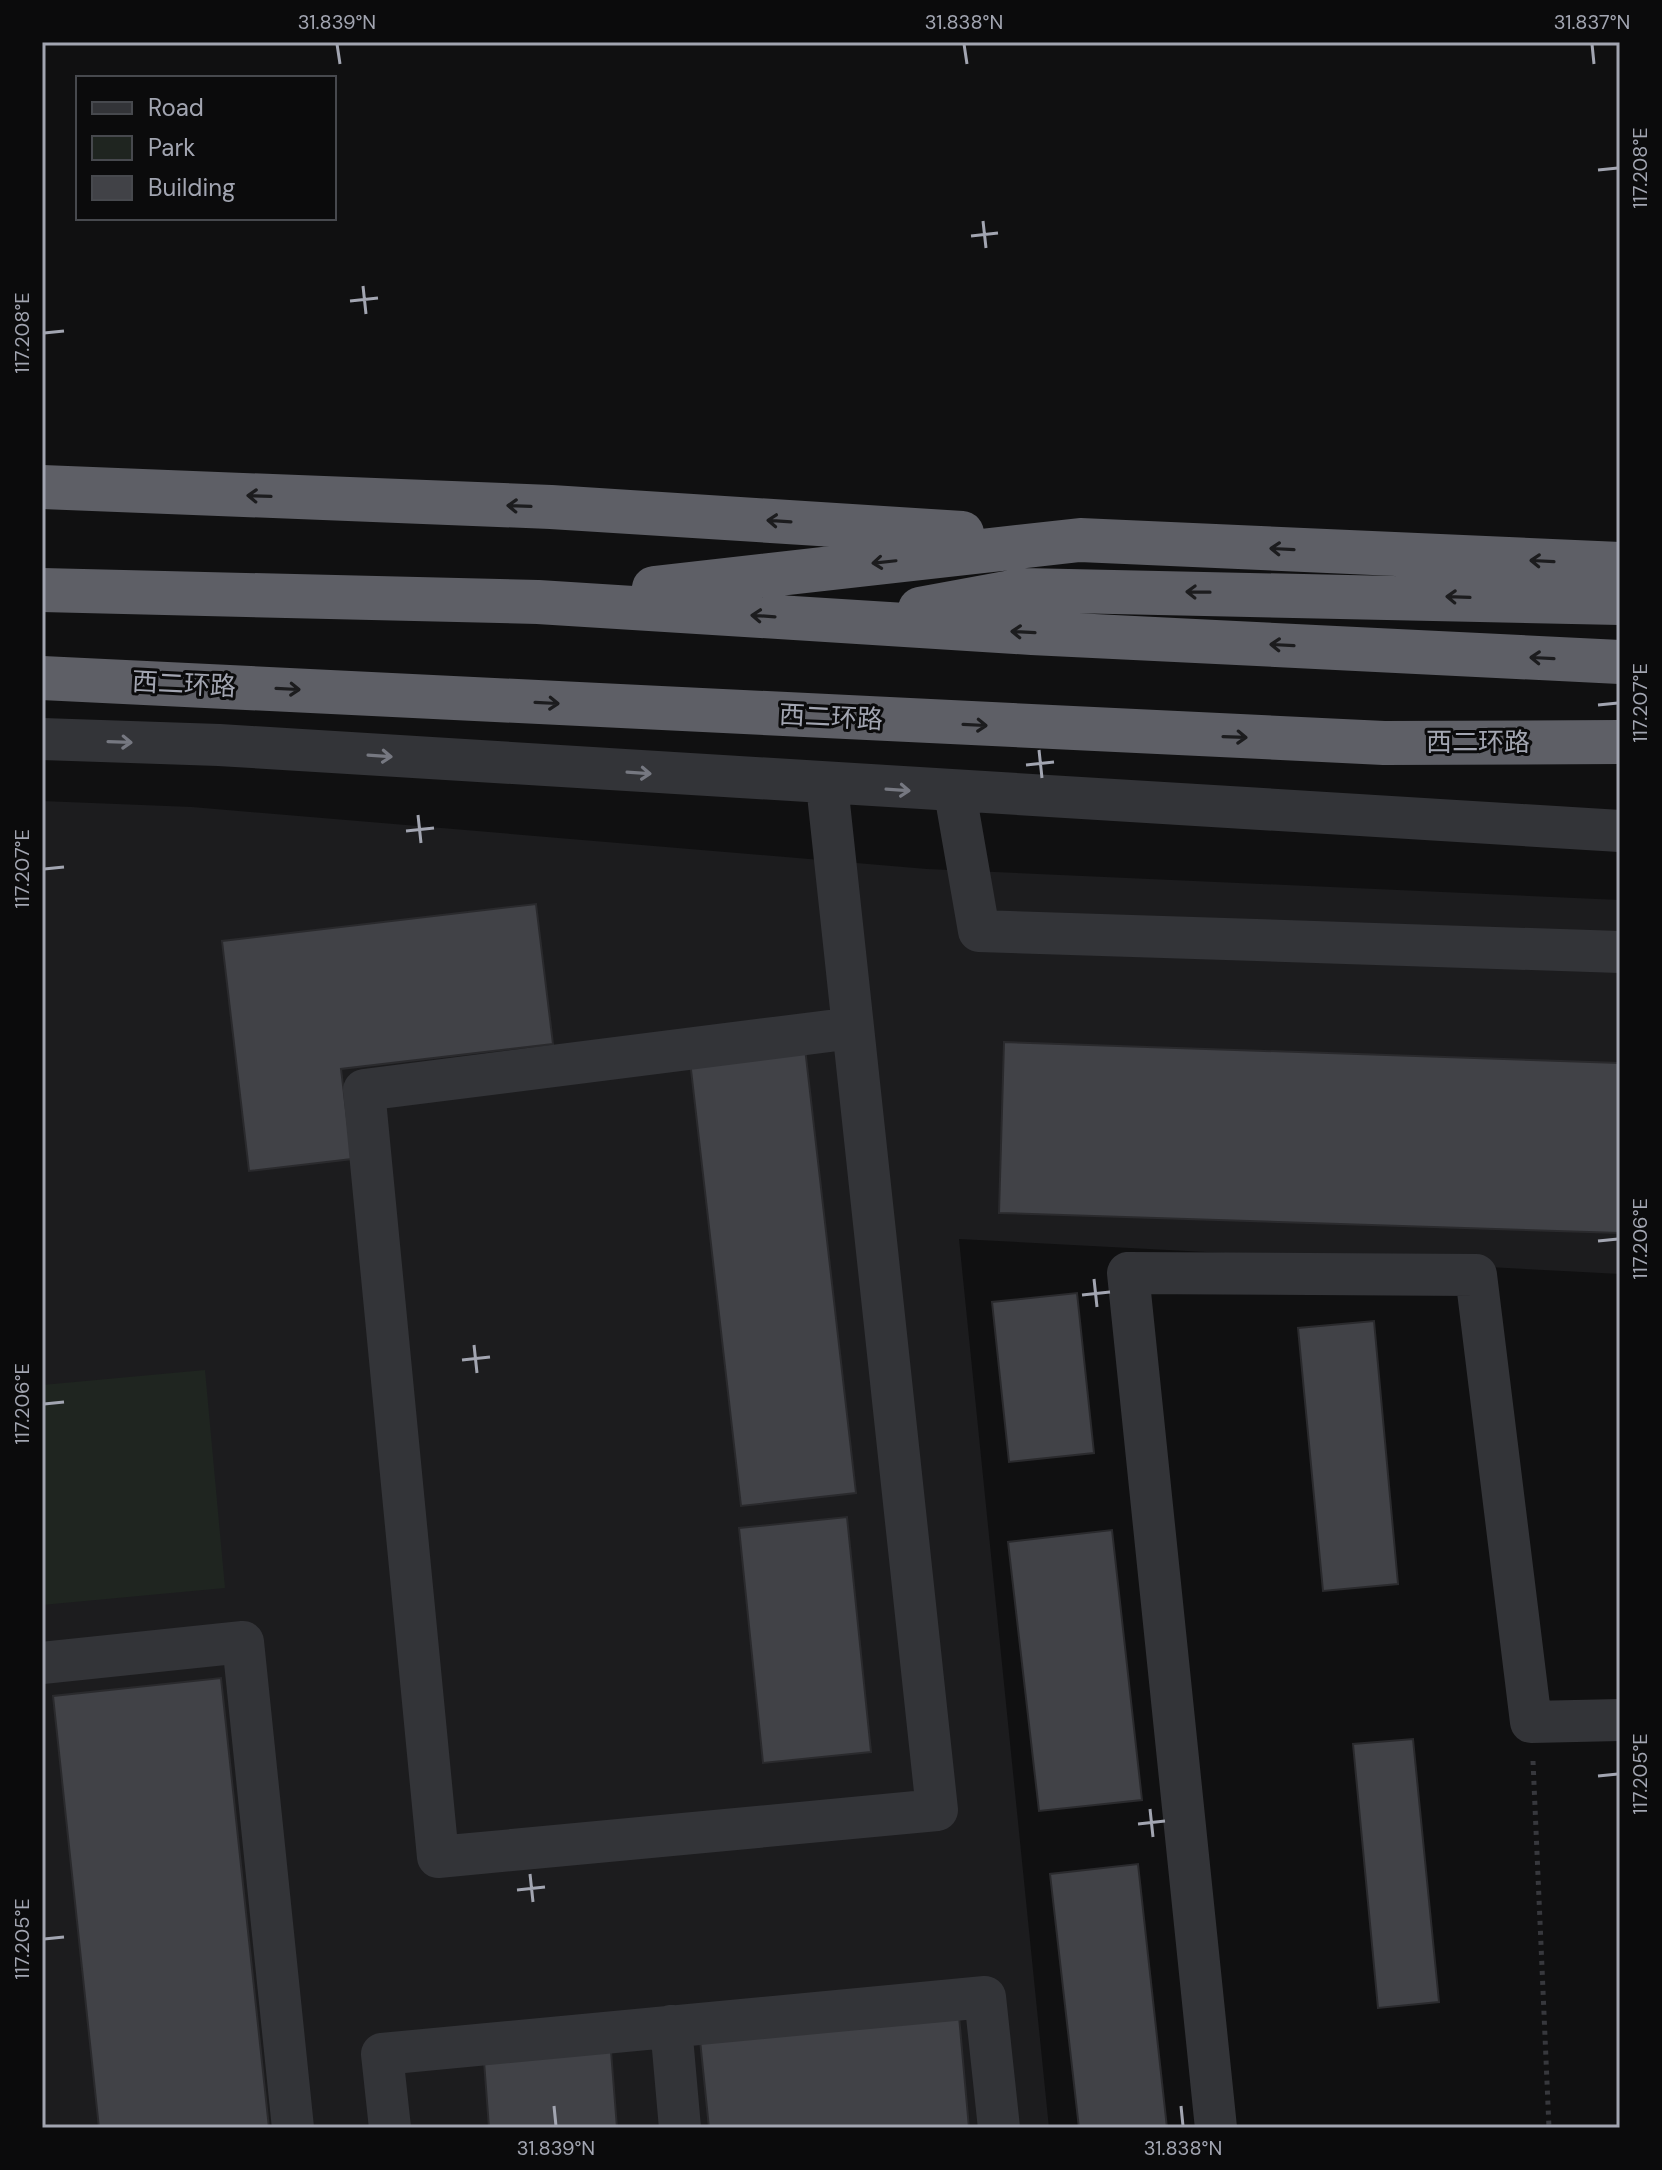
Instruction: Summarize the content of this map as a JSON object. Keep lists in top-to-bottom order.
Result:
{
  "streets": {
    "highway": ["西二环路"]
  },
  "legend": ["Road", "Park", "Building"],
  "coordinates": [
    "31.839°N",
    "31.838°N",
    "31.837°N",
    "117.208°E",
    "117.207°E",
    "117.206°E",
    "117.205°E"
  ]
}
